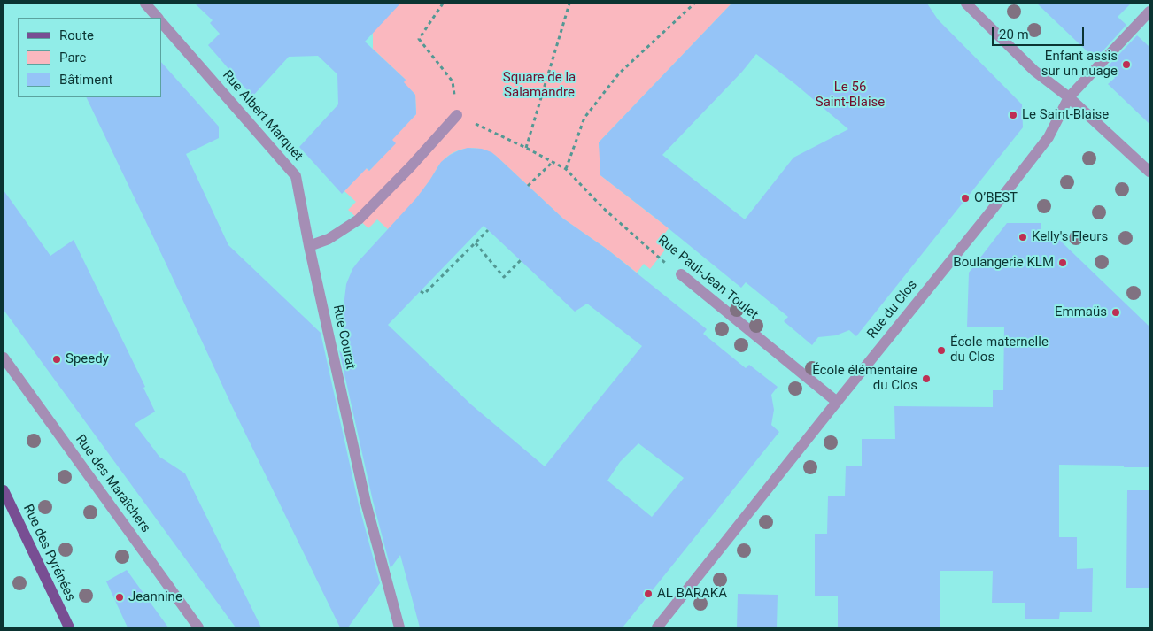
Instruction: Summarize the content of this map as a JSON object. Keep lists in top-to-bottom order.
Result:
{
  "streets": {
    "main road": ["Rue des Pyrénées"],
    "street": [
      "Rue Albert Marquet",
      "Rue Paul-Jean Toulet",
      "Rue du Clos",
      "Rue Courat",
      "Rue des Maraîchers"
    ]
  },
  "crossings": [
    ["Rue Albert Marquet", "Rue Courat"],
    ["Rue Paul-Jean Toulet", "Rue du Clos"]
  ],
  "parks": ["Square de la Salamandre", "Le 56 Saint-Blaise"],
  "places": [
    "Enfant assis sur un nuage",
    "Le Saint-Blaise",
    "O’BEST",
    "Kelly's Fleurs",
    "Boulangerie KLM",
    "Emmaüs",
    "École maternelle du Clos",
    "Speedy",
    "École élémentaire du Clos",
    "AL BARAKA",
    "Jeannine"
  ],
  "legend": ["Route", "Parc", "Bâtiment"],
  "scale_bar": "20 m"
}
